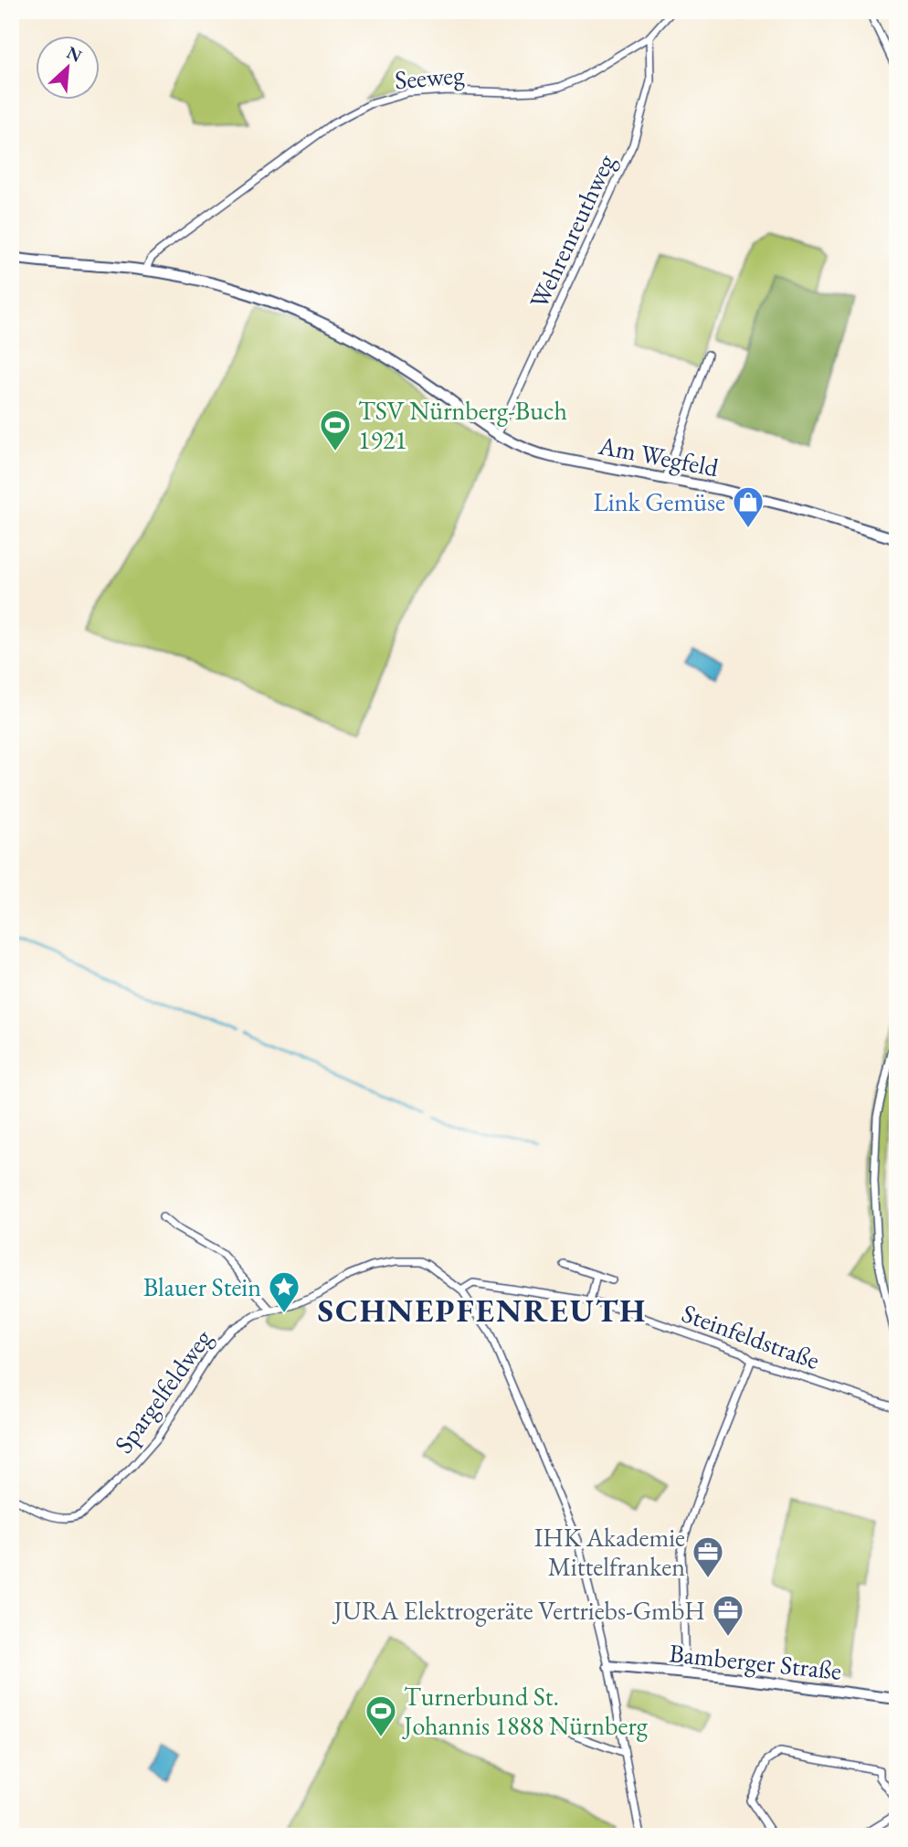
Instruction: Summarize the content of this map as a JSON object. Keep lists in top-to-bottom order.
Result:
{
  "streets": {
    "street": [
      "Seeweg",
      "Wehrenreuthweg",
      "Am Wegfeld",
      "Steinfeldstraße",
      "Spargelfeldweg",
      "Bamberger Straße"
    ]
  },
  "crossings": [
    ["Seeweg", "Wehrenreuthweg"],
    ["Seeweg", "Am Wegfeld"],
    ["Wehrenreuthweg", "Am Wegfeld"],
    ["Steinfeldstraße", "Spargelfeldweg"]
  ],
  "districts": ["SCHNEPFENREUTH"],
  "places": {
    "sports": ["TSV Nürnberg-Buch 1921", "Turnerbund St. Johannis 1888 Nürnberg"],
    "shop": ["Link Gemüse"],
    "place": ["Blauer Stein"],
    "office": ["IHK Akademie Mittelfranken", "JURA Elektrogeräte Vertriebs-GmbH"]
  },
  "north": "top right"
}
